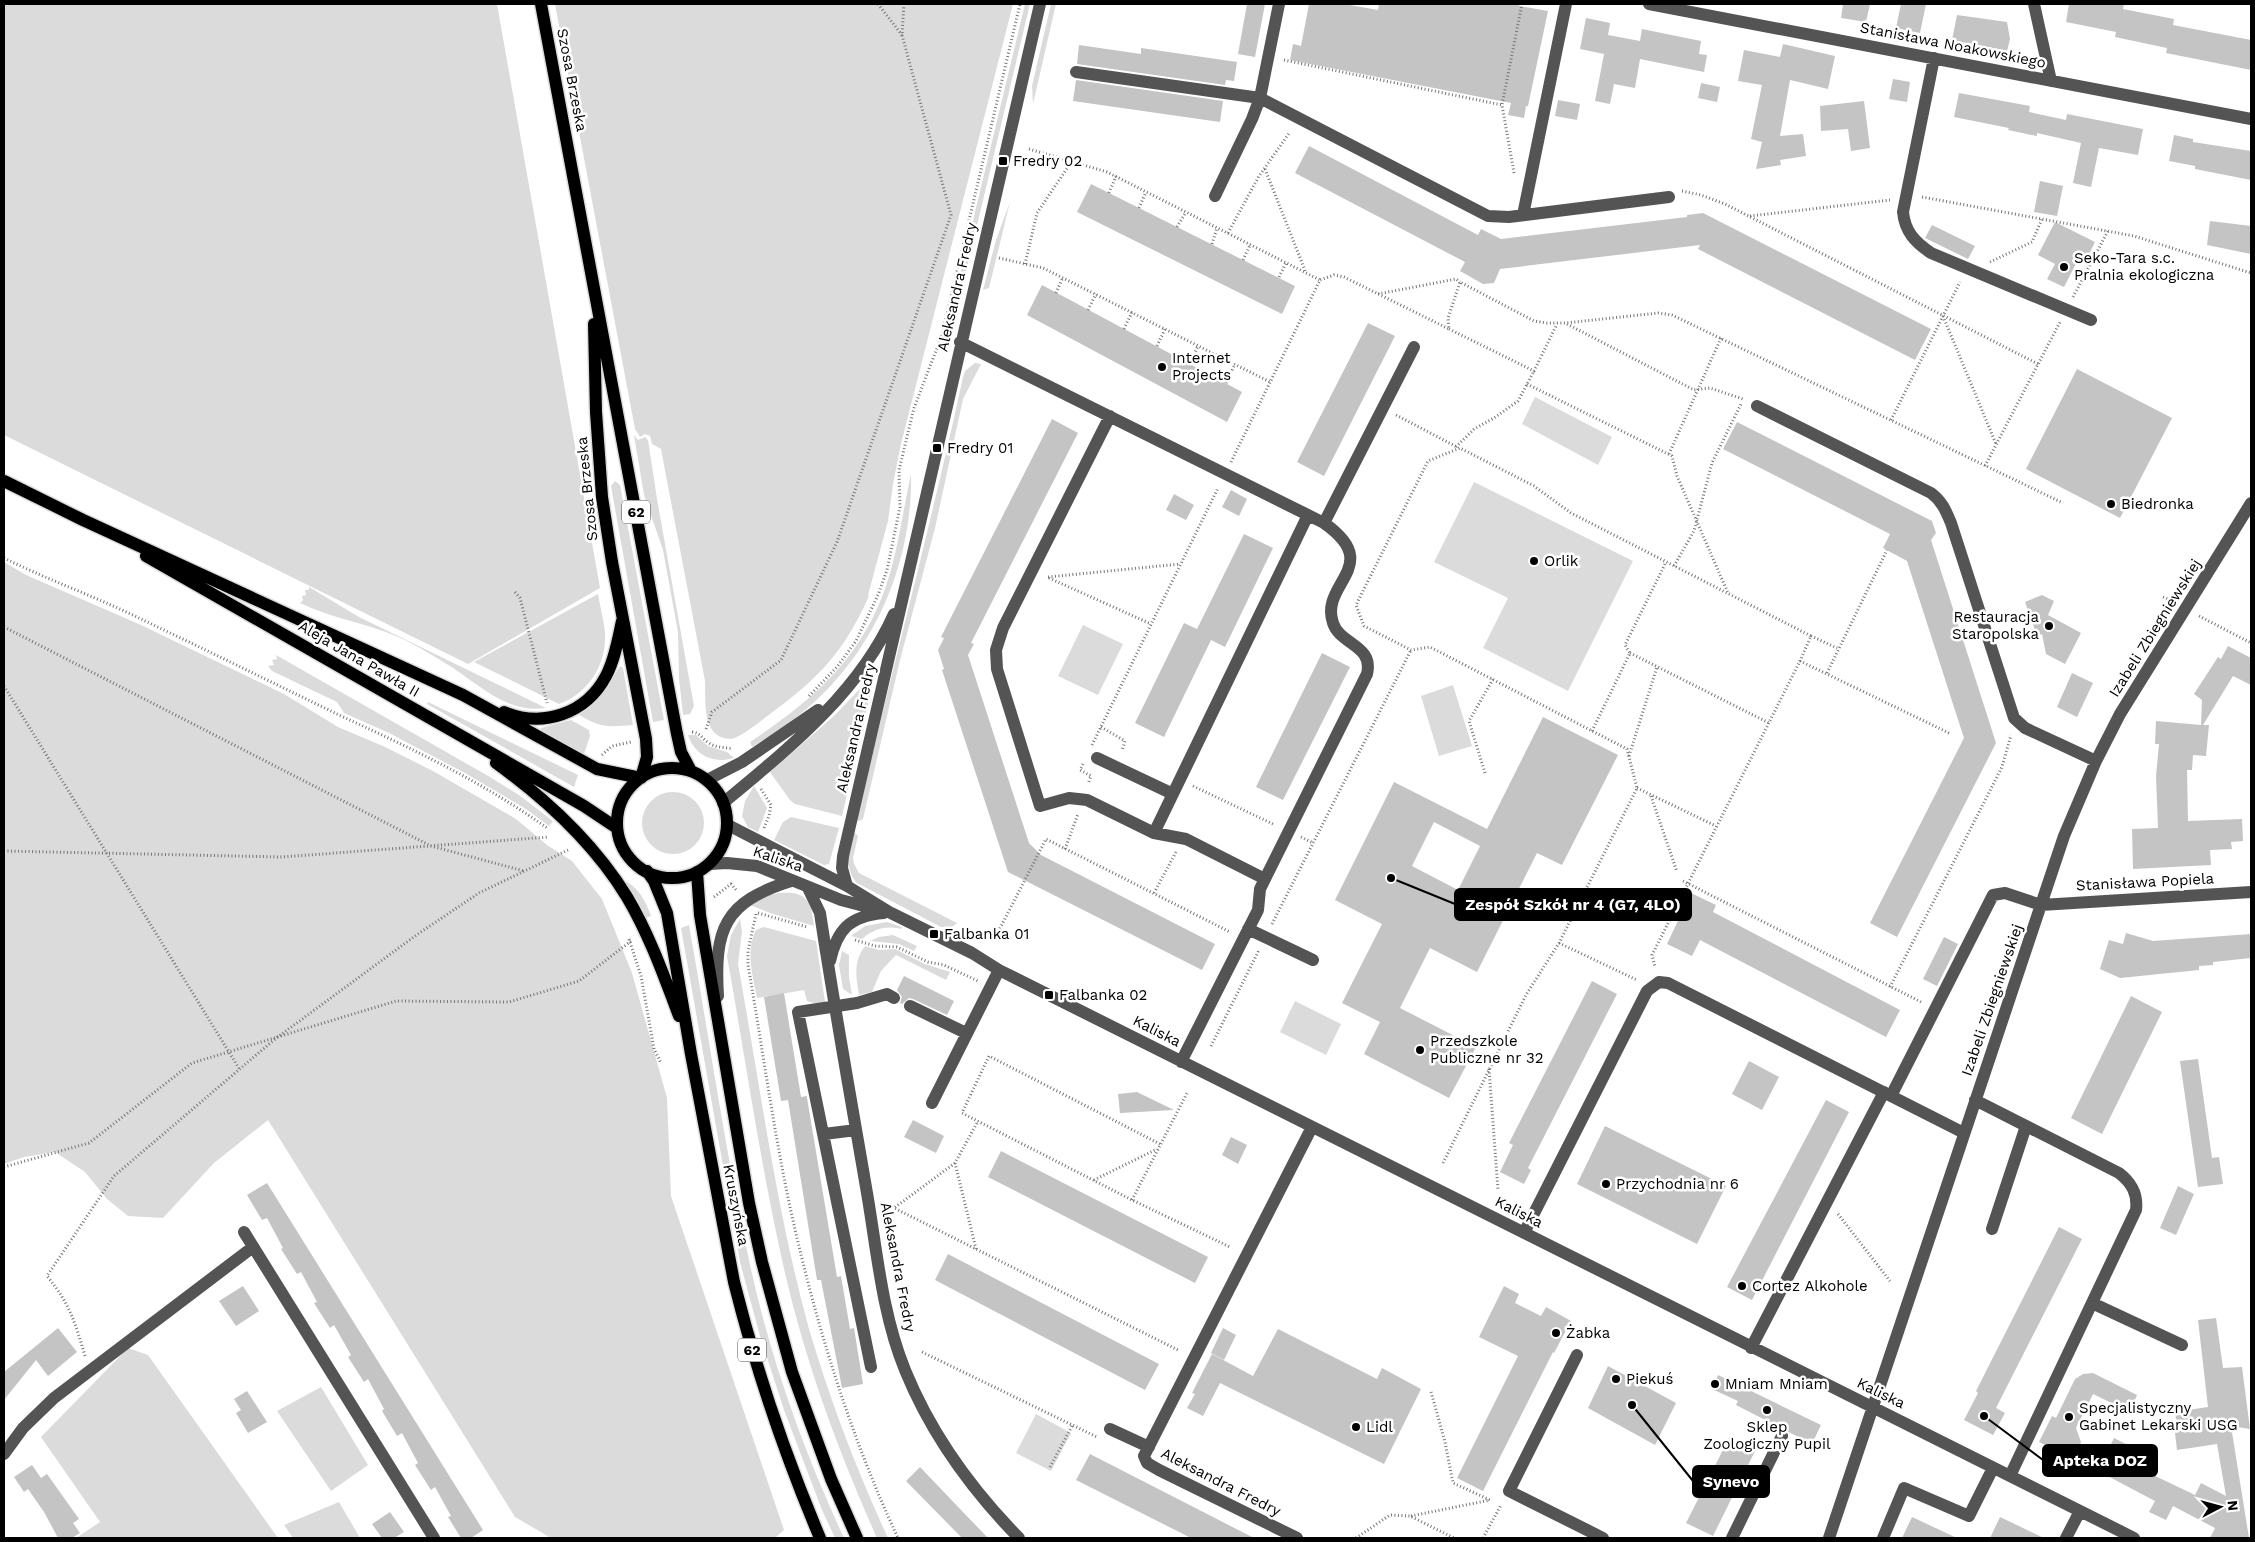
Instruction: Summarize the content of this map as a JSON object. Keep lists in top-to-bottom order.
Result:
{
  "streets": {
    "main road": [
      "Szosa Brzeska",
      "62",
      "Aleja Jana Pawła II",
      "Kruszyńska"
    ],
    "street": [
      "Stanisława Noakowskiego",
      "Aleksandra Fredry",
      "Izabeli Zbiegniewskiej",
      "Kaliska",
      "Stanisława Popiela"
    ]
  },
  "crossings": [
    ["Szosa Brzeska", "Aleksandra Fredry"],
    ["Szosa Brzeska", "62"],
    ["Szosa Brzeska", "Aleja Jana Pawła II"],
    ["Szosa Brzeska", "Kaliska"],
    ["Szosa Brzeska", "Kruszyńska"],
    ["Aleksandra Fredry", "62"],
    ["Aleksandra Fredry", "Aleja Jana Pawła II"],
    ["Aleksandra Fredry", "Kaliska"],
    ["Aleksandra Fredry", "Kruszyńska"],
    ["62", "Aleja Jana Pawła II"],
    ["62", "Kaliska"],
    ["62", "Kruszyńska"],
    ["Izabeli Zbiegniewskiej", "Kaliska"],
    ["Izabeli Zbiegniewskiej", "Stanisława Popiela"],
    ["Aleja Jana Pawła II", "Kaliska"],
    ["Aleja Jana Pawła II", "Kruszyńska"],
    ["Kaliska", "Kruszyńska"]
  ],
  "places": {
    "transit": [
      "Fredry 02",
      "Fredry 01",
      "Falbanka 01",
      "Falbanka 02"
    ],
    "other": [
      "Seko-Tara s.c. Pralnia ekologiczna",
      "Internet Projects",
      "Biedronka",
      "Orlik",
      "Restauracja Staropolska",
      "Zespół Szkół nr 4 (G7, 4LO)",
      "Przedszkole Publiczne nr 32",
      "Przychodnia nr 6",
      "Cortez Alkohole",
      "Żabka",
      "Piekuś",
      "Mniam Mniam",
      "Synevo",
      "Sklep Zoologiczny Pupil",
      "Apteka DOZ",
      "Specjalistyczny Gabinet Lekarski USG",
      "Lidl"
    ]
  },
  "north": "right"
}
